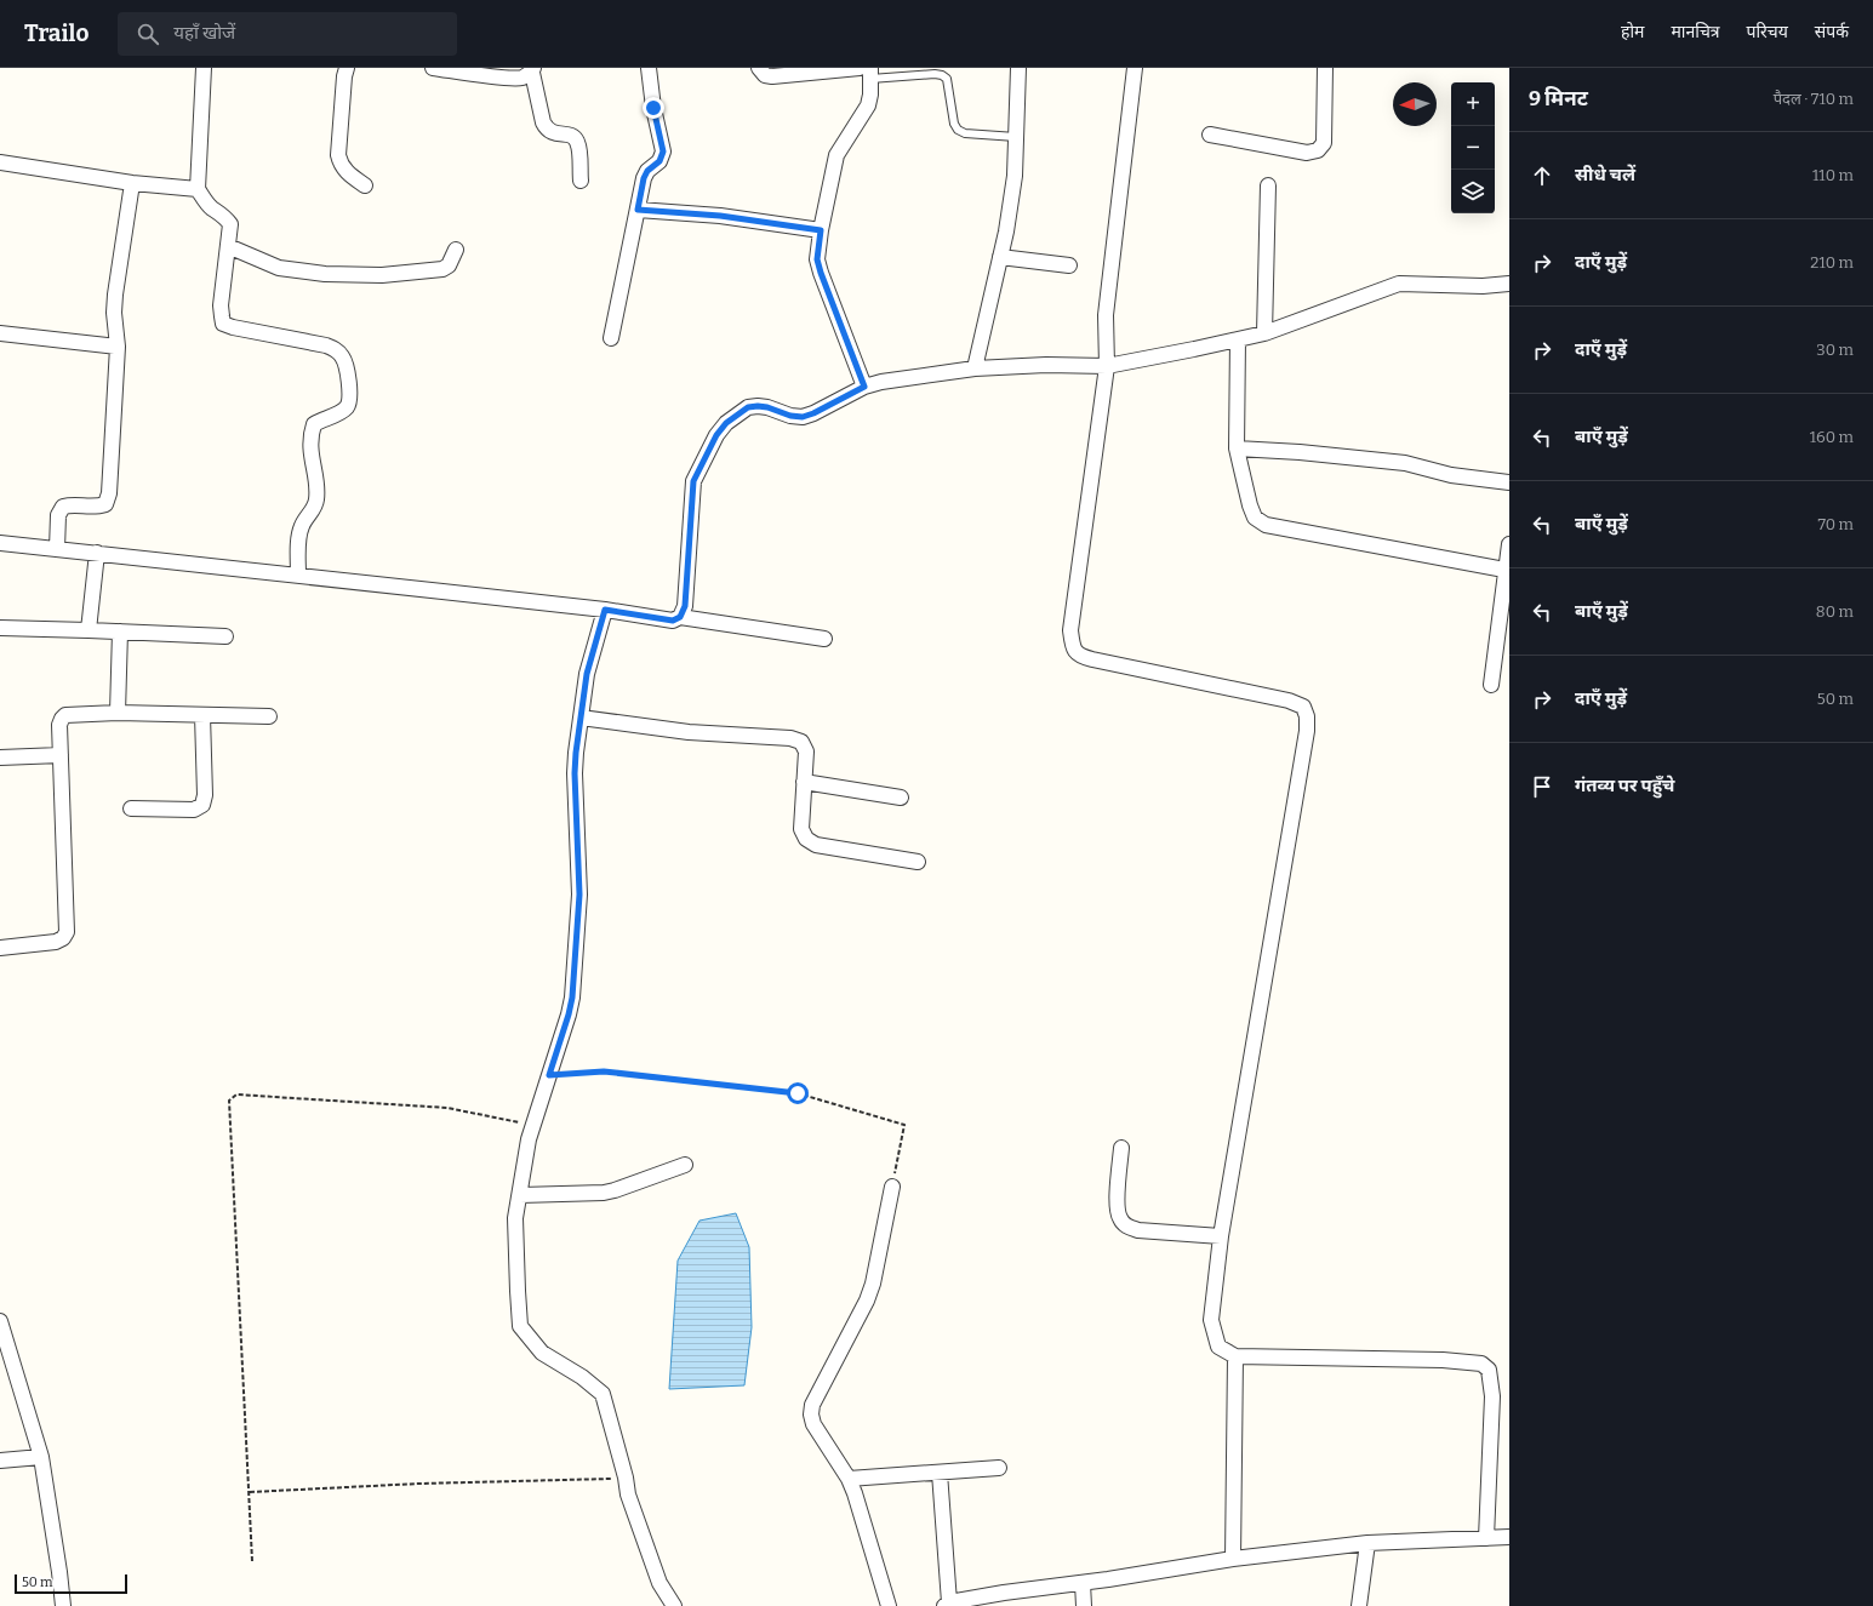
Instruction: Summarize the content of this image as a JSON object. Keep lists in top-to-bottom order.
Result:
{
  "scale_bar": "50 m",
  "north": "left",
  "page": {
    "header": "Trailo",
    "search": "यहाँ खोजें",
    "nav": [
      "होम",
      "मानचित्र",
      "परिचय",
      "संपर्क"
    ],
    "heading": ["9 मिनट", "पैदल · 710 m"],
    "map_buttons": ["+", "−"],
    "list": [
      ["सीधे चलें", "110 m"],
      ["दाएँ मुड़ें", "210 m"],
      ["दाएँ मुड़ें", "30 m"],
      ["बाएँ मुड़ें", "160 m"],
      ["बाएँ मुड़ें", "70 m"],
      ["बाएँ मुड़ें", "80 m"],
      ["दाएँ मुड़ें", "50 m"],
      "गंतव्य पर पहुँचे"
    ],
    "scale": "50 m"
  }
}
